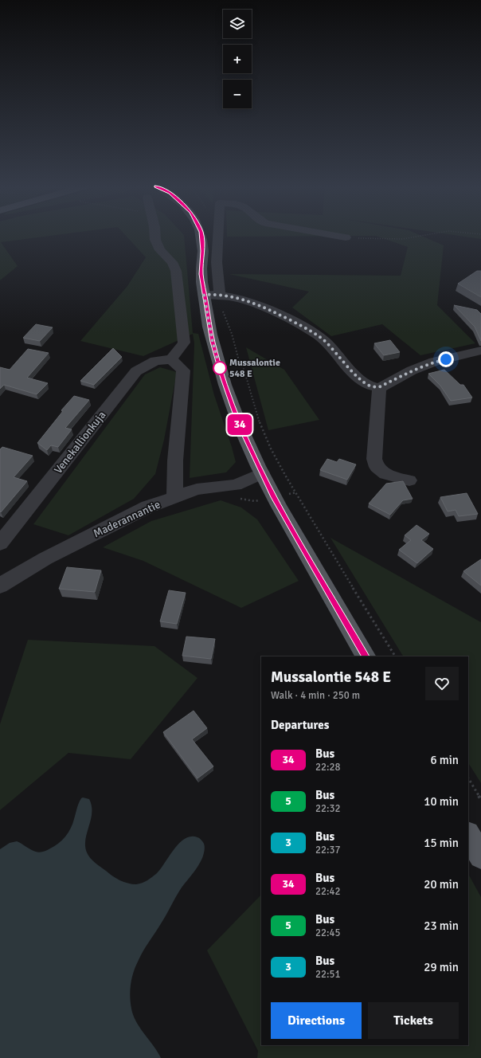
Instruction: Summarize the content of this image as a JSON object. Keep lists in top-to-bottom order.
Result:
{
  "streets": {
    "street": ["Venekallionkuja", "Maderannantie"]
  },
  "places": ["Mussalontie 548 E"],
  "lines": ["bus line 34"],
  "page": {
    "on_map": "34",
    "map_buttons": ["+", "−"],
    "heading": [
      ["Mussalontie 548 E", "Walk · 4 min · 250 m"],
      "Departures"
    ],
    "list": [
      {
        "mark": "34",
        "name": "Bus",
        "note": "22:28",
        "value": "6 min"
      },
      {
        "mark": "5",
        "name": "Bus",
        "note": "22:32",
        "value": "10 min"
      },
      {
        "mark": "3",
        "name": "Bus",
        "note": "22:37",
        "value": "15 min"
      },
      {
        "mark": "34",
        "name": "Bus",
        "note": "22:42",
        "value": "20 min"
      },
      {
        "mark": "5",
        "name": "Bus",
        "note": "22:45",
        "value": "23 min"
      },
      {
        "mark": "3",
        "name": "Bus",
        "note": "22:51",
        "value": "29 min"
      }
    ],
    "buttons": ["Directions", "Tickets"]
  }
}
